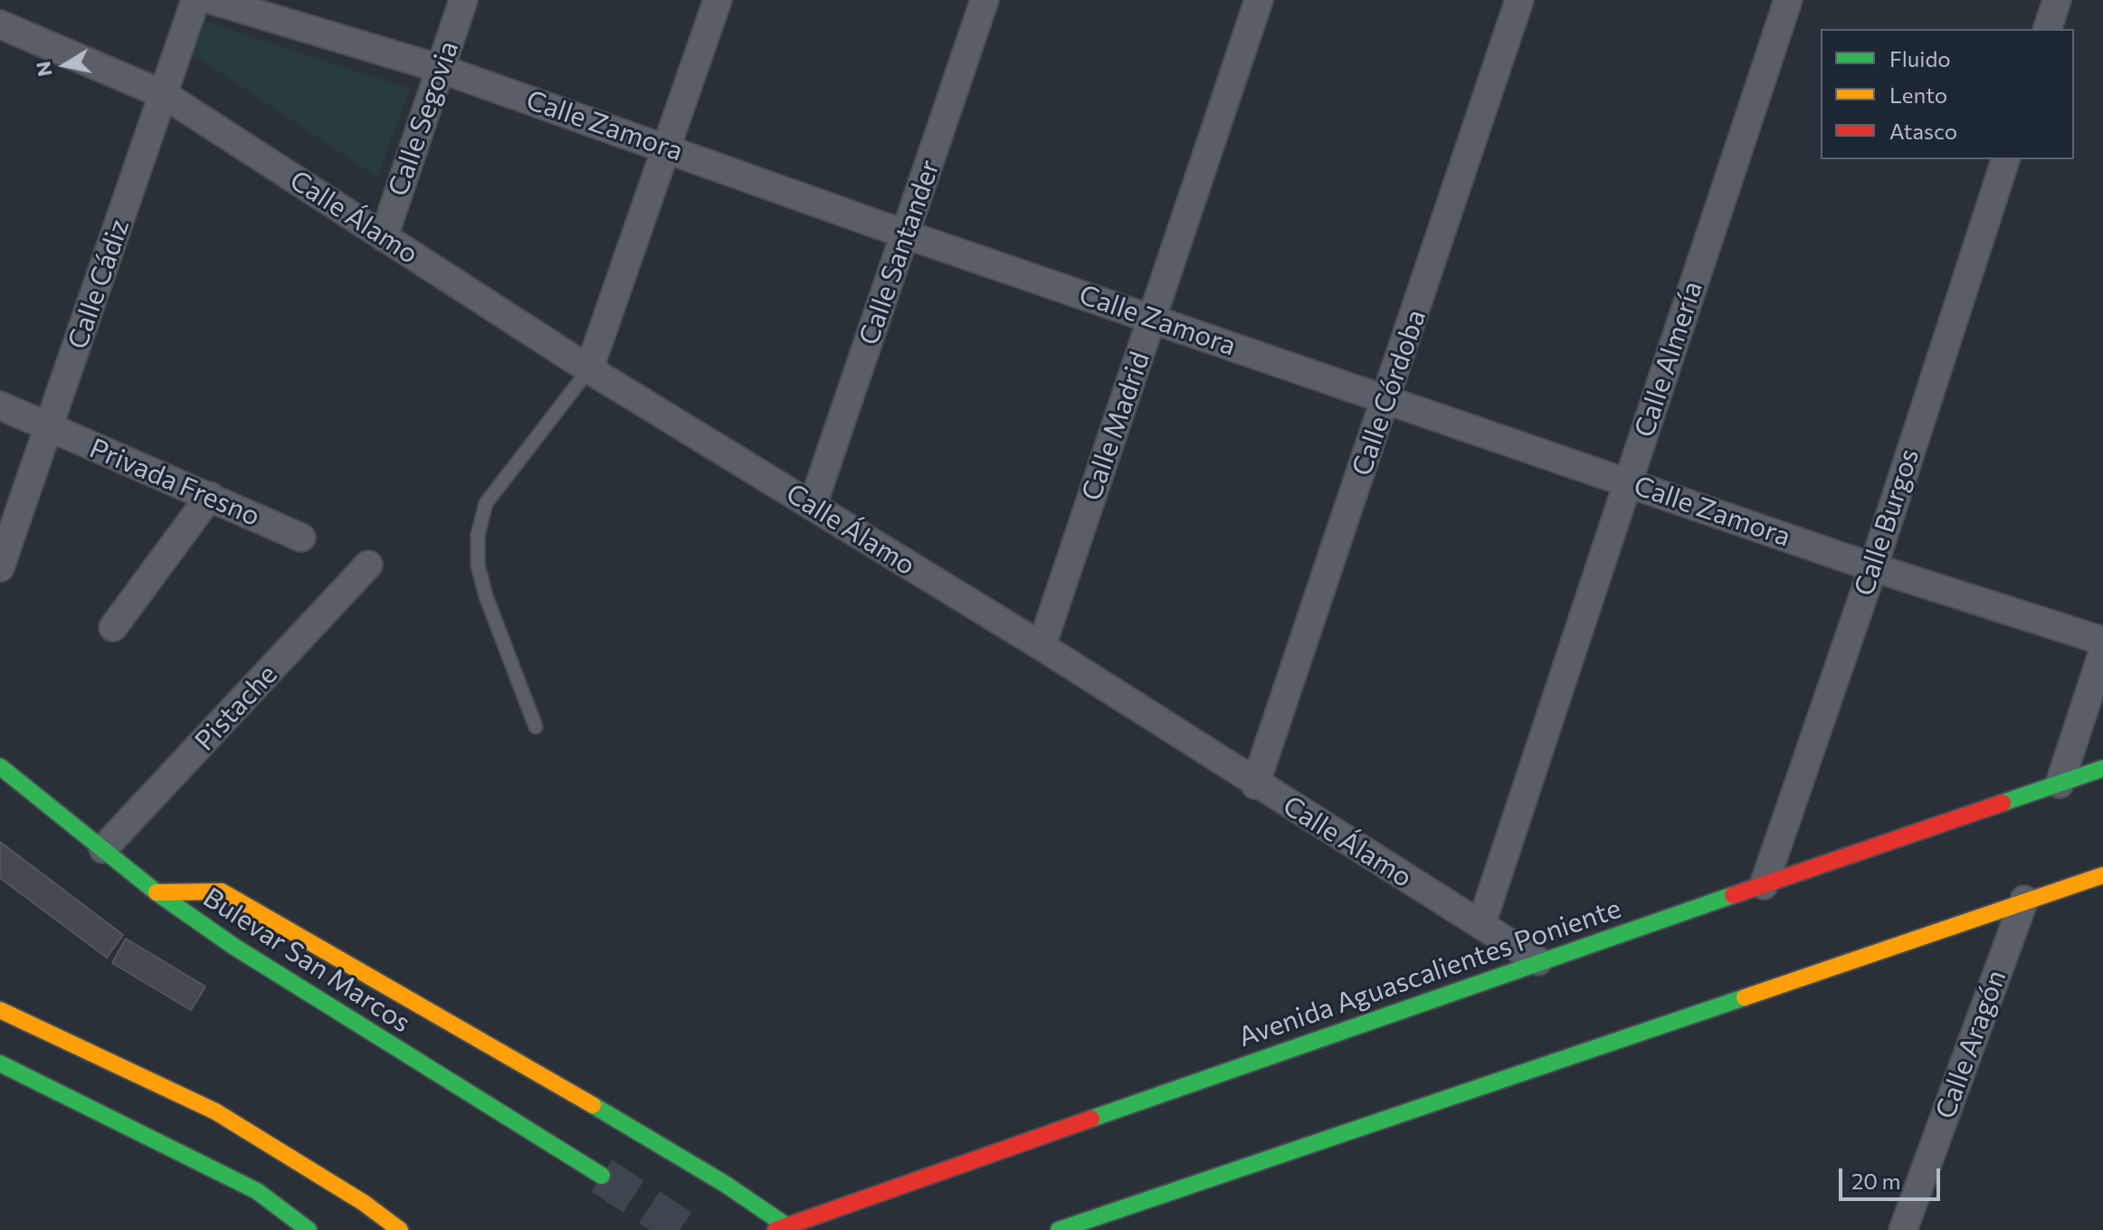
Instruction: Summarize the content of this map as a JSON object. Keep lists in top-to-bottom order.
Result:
{
  "streets": {
    "main road": ["Bulevar San Marcos", "Avenida Aguascalientes Poniente"],
    "street": [
      "Calle Segovia",
      "Calle Zamora",
      "Calle Álamo",
      "Calle Santander",
      "Calle Cádiz",
      "Calle Almería",
      "Calle Córdoba",
      "Calle Madrid",
      "Privada Fresno",
      "Calle Burgos",
      "Pistache",
      "Calle Aragón"
    ]
  },
  "crossings": [
    ["Calle Segovia", "Calle Zamora"],
    ["Calle Segovia", "Calle Álamo"],
    ["Calle Zamora", "Calle Santander"],
    ["Calle Zamora", "Calle Almería"],
    ["Calle Zamora", "Calle Córdoba"],
    ["Calle Zamora", "Calle Madrid"],
    ["Calle Zamora", "Calle Burgos"],
    ["Calle Álamo", "Calle Santander"],
    ["Calle Álamo", "Calle Cádiz"],
    ["Calle Álamo", "Calle Almería"],
    ["Calle Álamo", "Calle Córdoba"],
    ["Calle Álamo", "Calle Madrid"],
    ["Calle Álamo", "Avenida Aguascalientes Poniente"],
    ["Calle Cádiz", "Privada Fresno"],
    ["Calle Burgos", "Avenida Aguascalientes Poniente"],
    ["Pistache", "Bulevar San Marcos"]
  ],
  "legend": ["Fluido", "Lento", "Atasco"],
  "scale_bar": "20 m",
  "north": "left"
}
